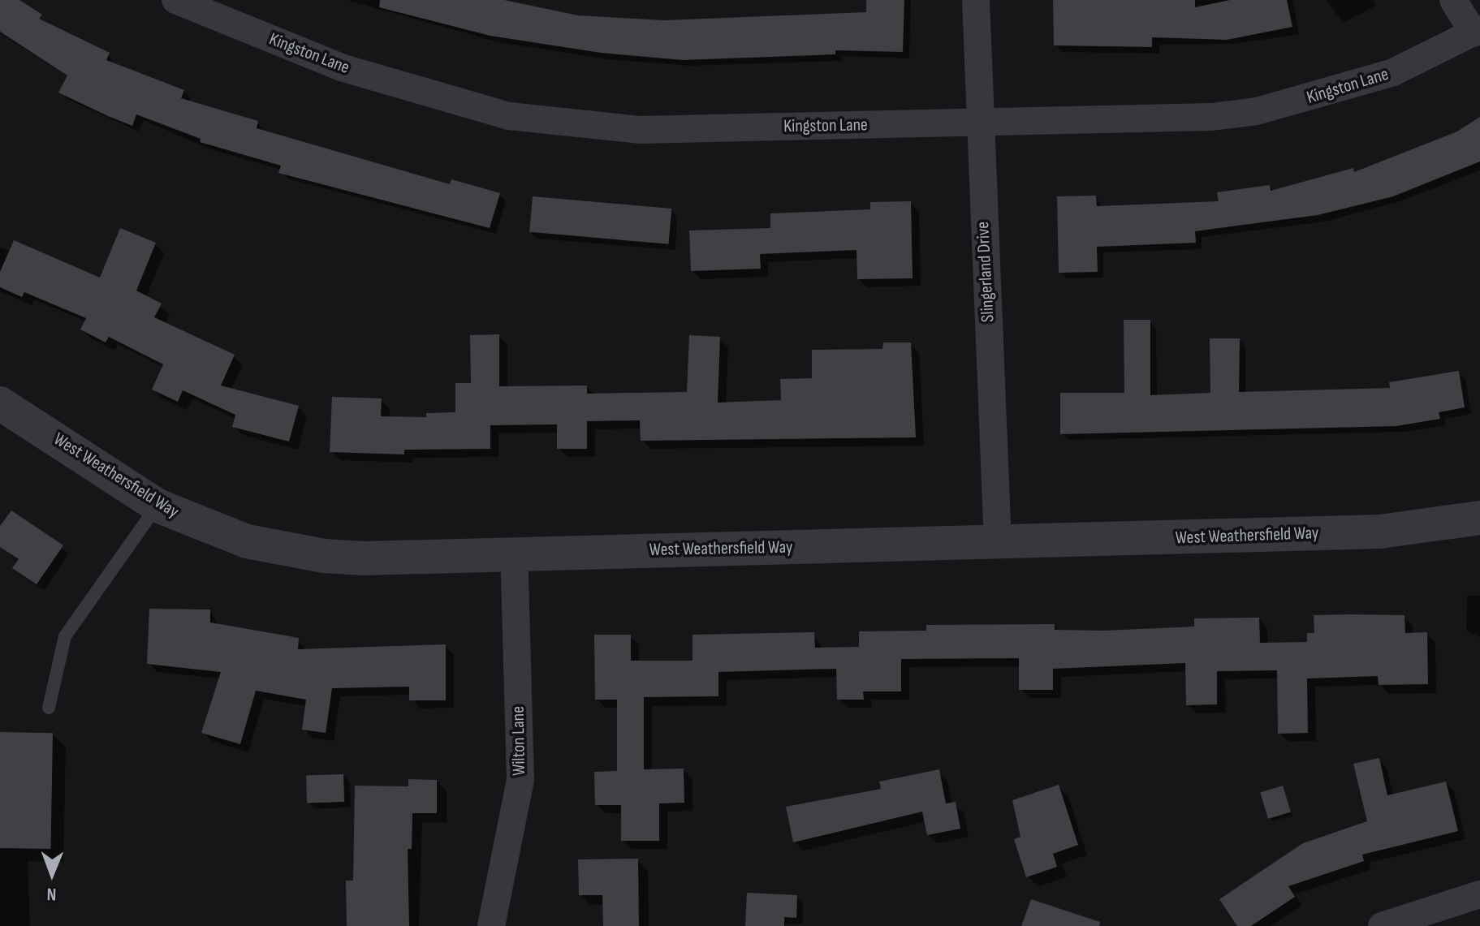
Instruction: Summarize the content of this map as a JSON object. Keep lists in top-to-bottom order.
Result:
{
  "streets": {
    "street": [
      "Kingston Lane",
      "Slingerland Drive",
      "West Weathersfield Way",
      "Wilton Lane"
    ]
  },
  "crossings": [
    ["Kingston Lane", "Slingerland Drive"],
    ["Slingerland Drive", "West Weathersfield Way"],
    ["West Weathersfield Way", "Wilton Lane"]
  ],
  "north": "bottom"
}
